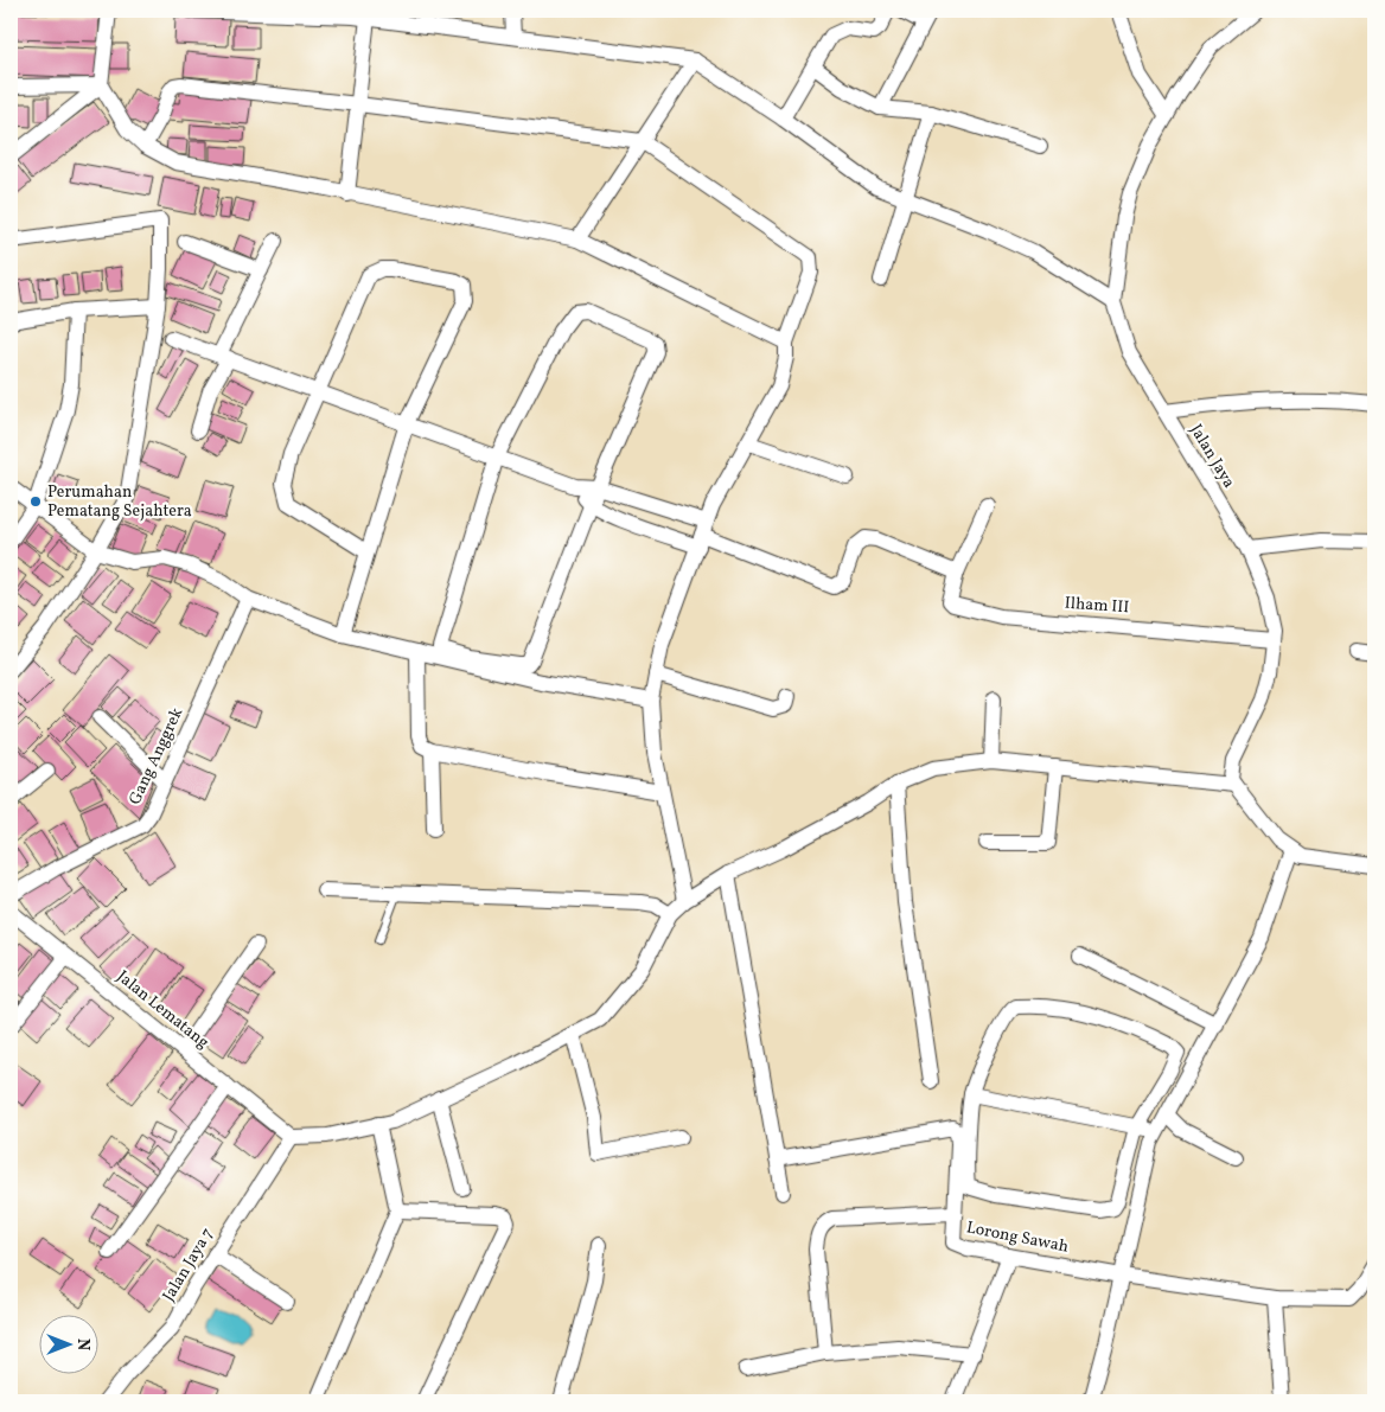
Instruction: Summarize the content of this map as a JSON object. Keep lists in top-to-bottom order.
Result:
{
  "streets": {
    "street": [
      "Jalan Jaya",
      "Ilham III",
      "Gang Anggrek",
      "Jalan Lematang",
      "Lorong Sawah",
      "Jalan Jaya 7"
    ]
  },
  "crossings": [
    ["Jalan Jaya", "Ilham III"],
    ["Jalan Lematang", "Jalan Jaya 7"]
  ],
  "places": ["Perumahan Pematang Sejahtera"],
  "north": "right"
}
